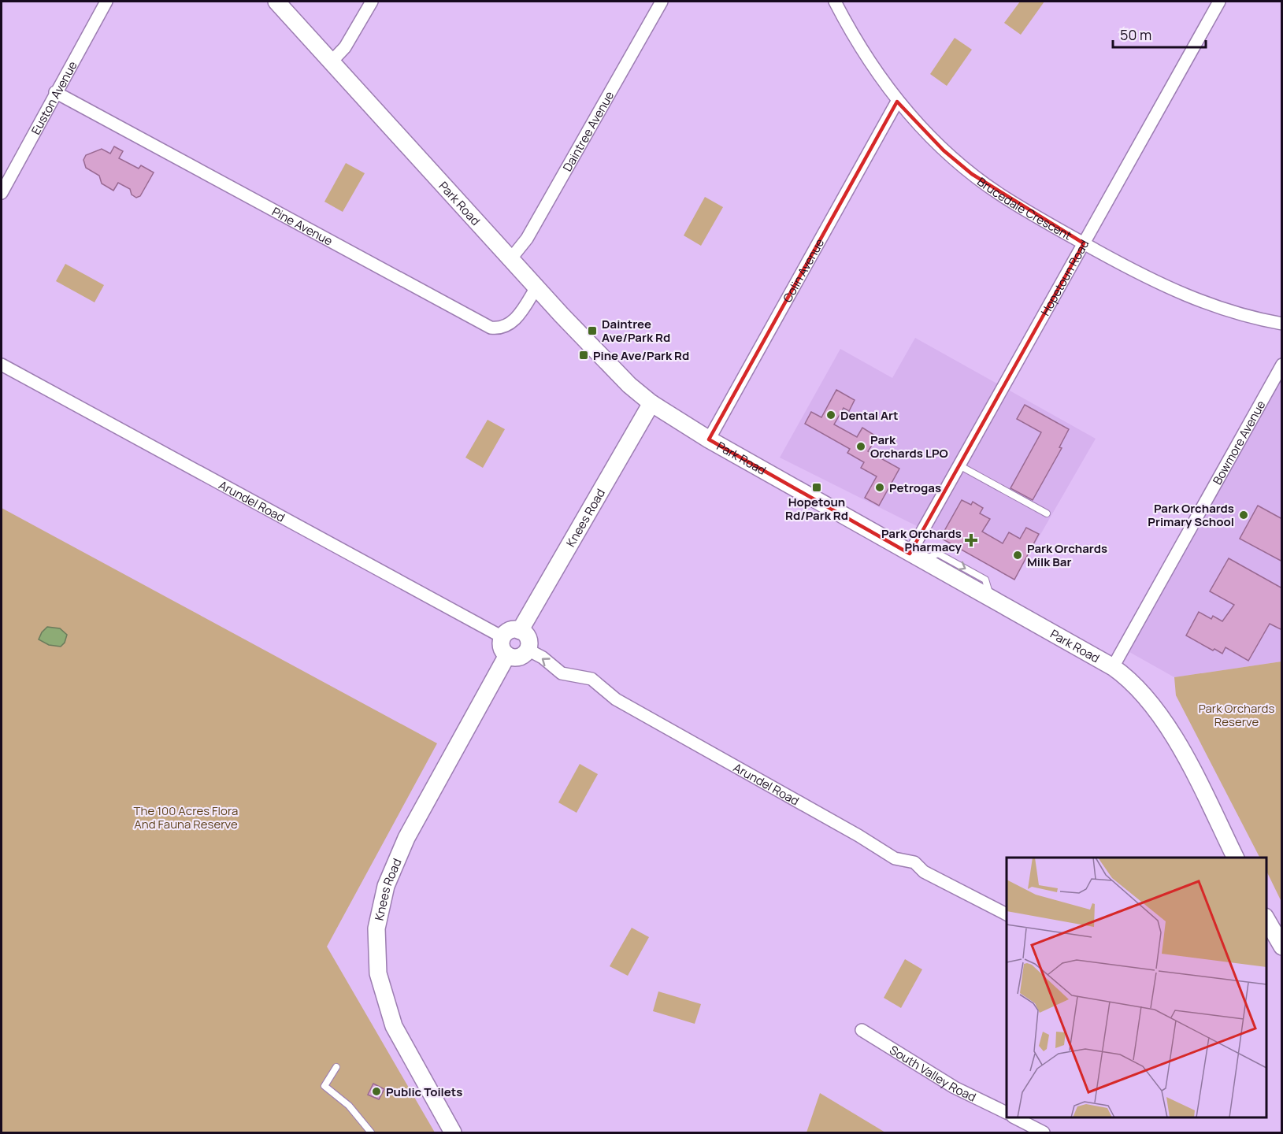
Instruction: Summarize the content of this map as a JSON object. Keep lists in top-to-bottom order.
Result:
{
  "streets": {
    "street": [
      "Euston Avenue",
      "Daintree Avenue",
      "Park Road",
      "Brucedale Crescent",
      "Pine Avenue",
      "Colin Avenue",
      "Hopetoun Road",
      "Bowmore Avenue",
      "Arundel Road",
      "Knees Road",
      "South Valley Road"
    ]
  },
  "crossings": [
    ["Euston Avenue", "Pine Avenue"],
    ["Daintree Avenue", "Park Road"],
    ["Park Road", "Pine Avenue"],
    ["Park Road", "Colin Avenue"],
    ["Park Road", "Hopetoun Road"],
    ["Park Road", "Bowmore Avenue"],
    ["Park Road", "Knees Road"],
    ["Brucedale Crescent", "Colin Avenue"],
    ["Brucedale Crescent", "Hopetoun Road"],
    ["Arundel Road", "Knees Road"]
  ],
  "one_way": ["Arundel Road"],
  "parks": ["Park Orchards Reserve", "The 100 Acres Flora And Fauna Reserve"],
  "places": {
    "transit": ["Daintree Ave/Park Rd", "Pine Ave/Park Rd", "Hopetoun Rd/Park Rd"],
    "other": [
      "Dental Art",
      "Park Orchards LPO",
      "Petrogas",
      "Park Orchards Primary School",
      "Park Orchards Milk Bar",
      "Public Toilets"
    ],
    "health": ["Park Orchards Pharmacy"]
  },
  "scale_bar": "50 m"
}
